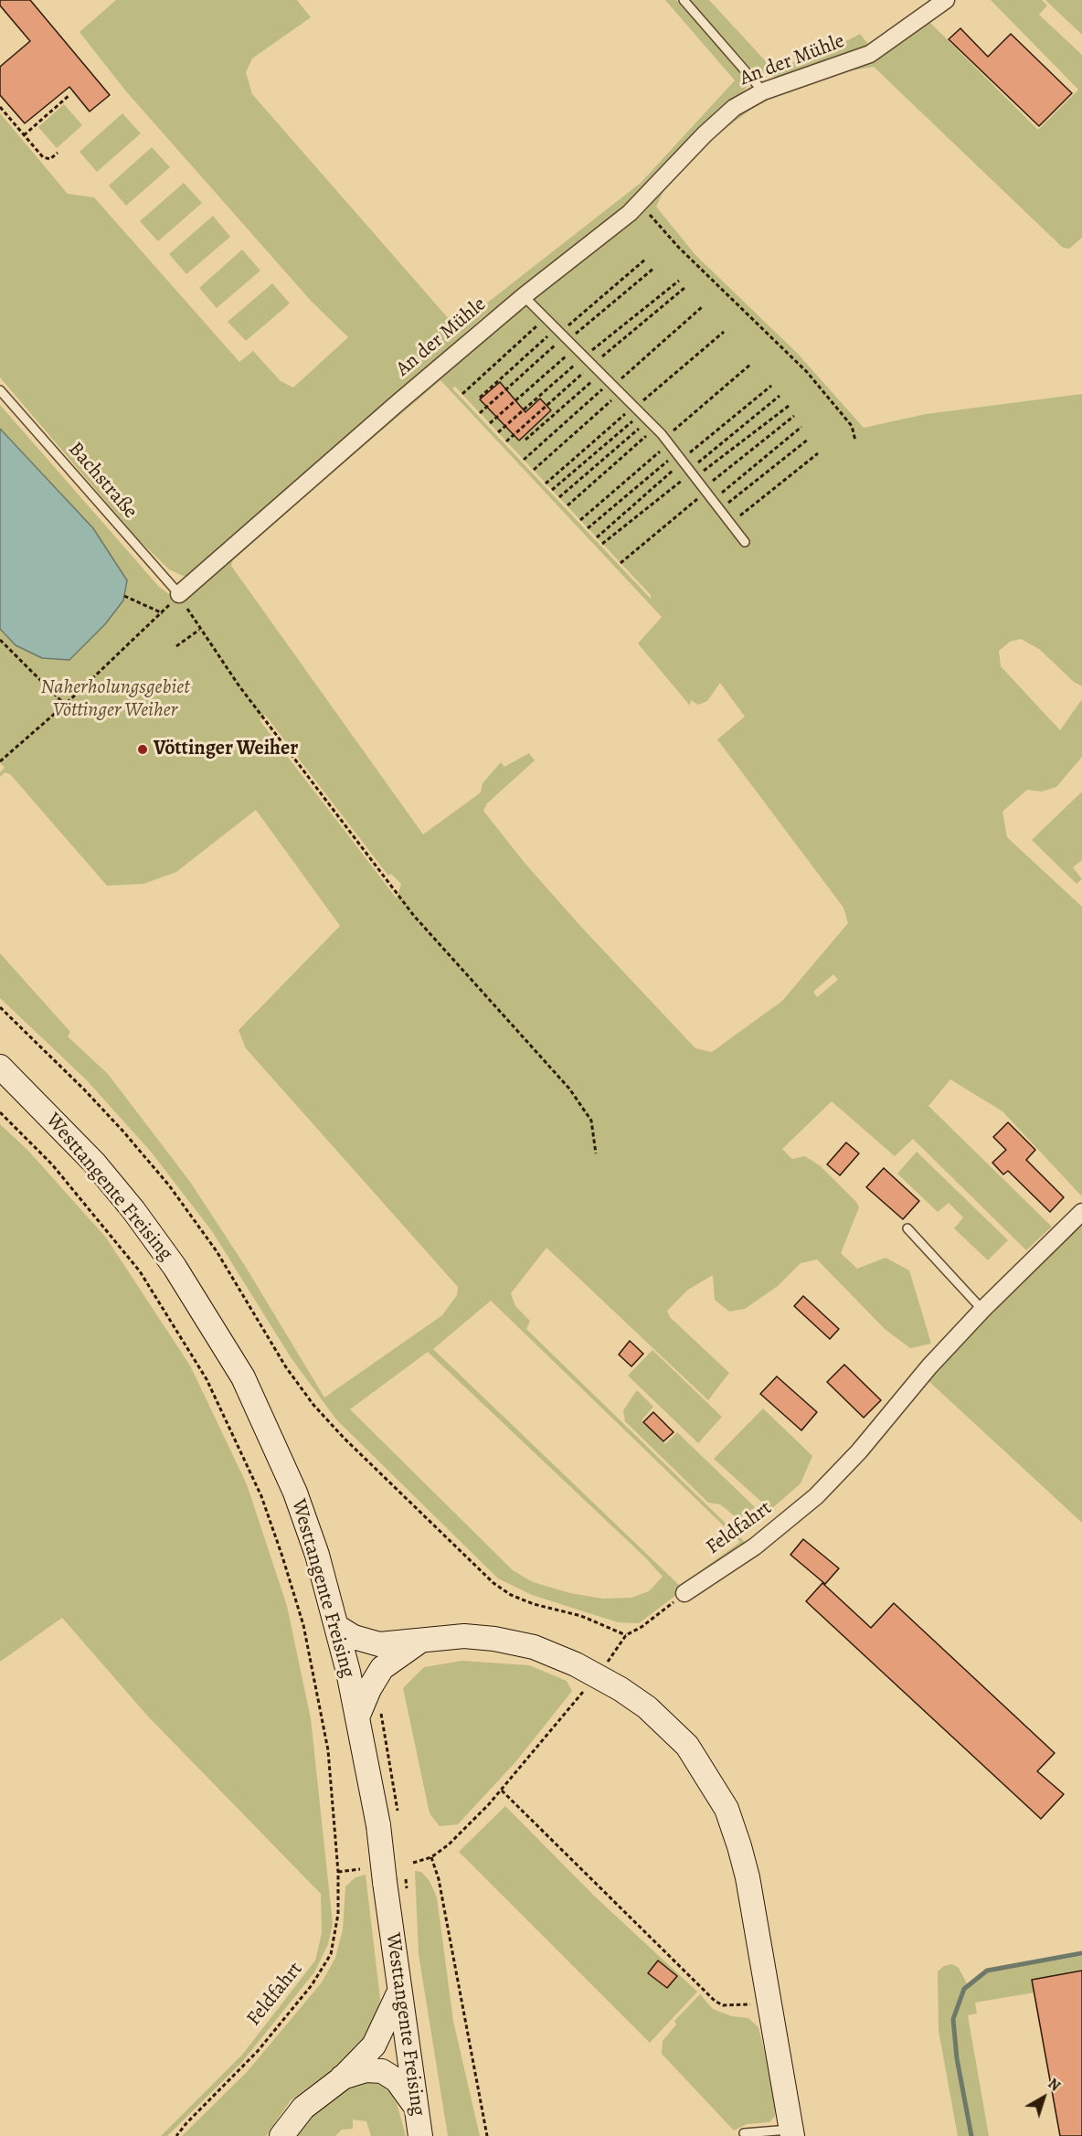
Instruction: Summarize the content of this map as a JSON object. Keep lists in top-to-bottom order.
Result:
{
  "streets": {
    "main road": ["Westtangente Freising"],
    "street": ["An der Mühle", "Feldfahrt"],
    "lane": ["Bachstraße"]
  },
  "crossings": [
    ["An der Mühle", "Bachstraße"]
  ],
  "parks": ["Naherholungsgebiet Vöttinger Weiher"],
  "places": ["Vöttinger Weiher"],
  "north": "top right"
}
